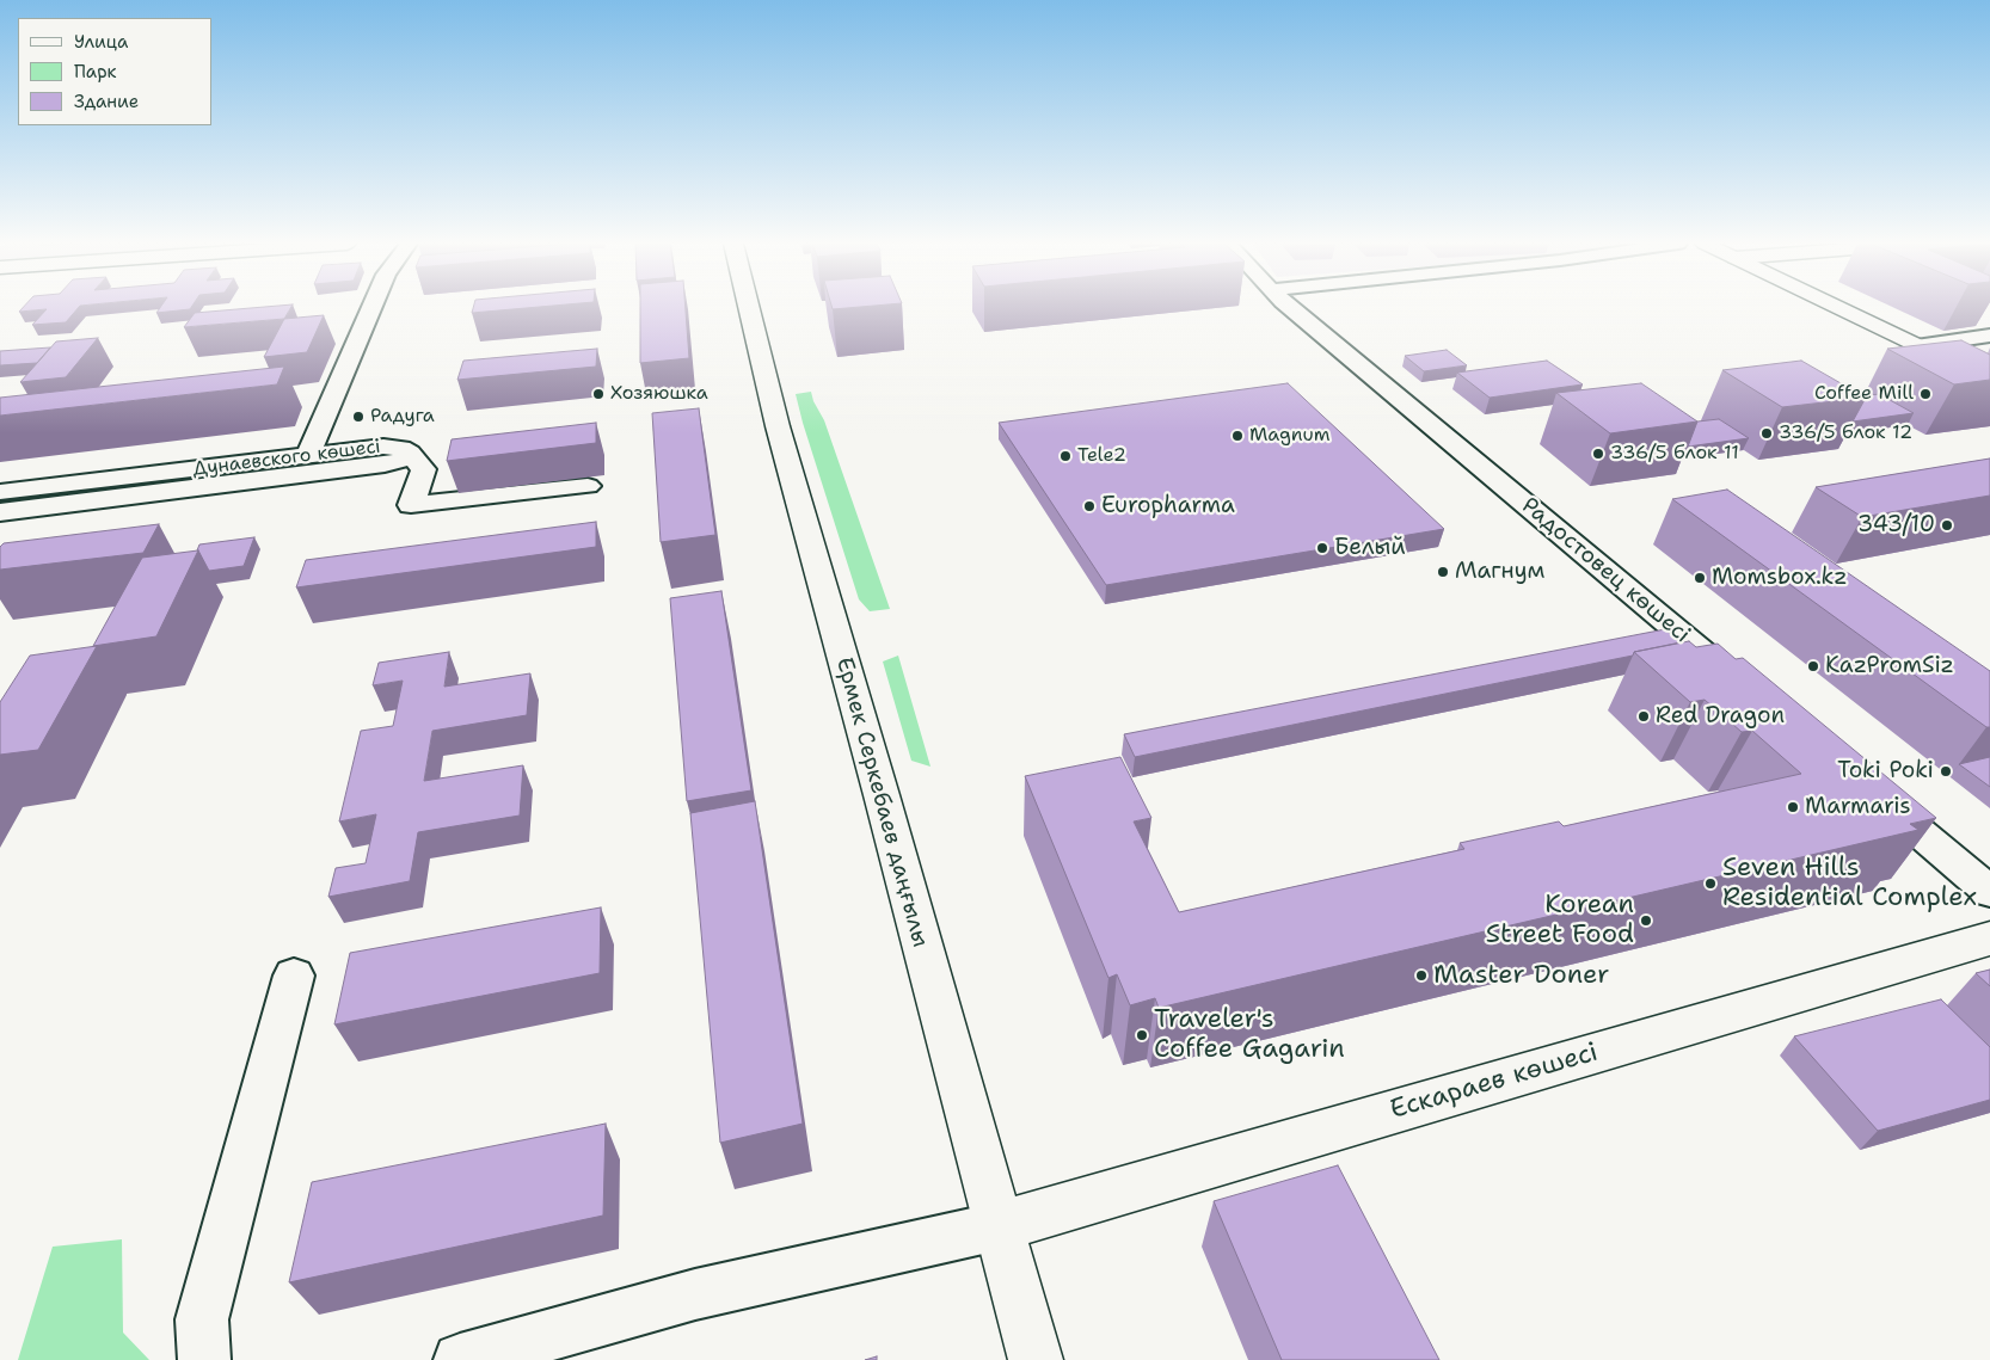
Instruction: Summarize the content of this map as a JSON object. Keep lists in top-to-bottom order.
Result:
{
  "streets": {
    "street": [
      "Дунаевского көшесі",
      "Радостовец көшесі",
      "Ермек Серкебаев даңғылы",
      "Ескараев көшесі"
    ]
  },
  "crossings": [
    ["Ермек Серкебаев даңғылы", "Ескараев көшесі"]
  ],
  "places": [
    "Хозяюшка",
    "Coffee Mill",
    "Радуга",
    "336/5 блок 12",
    "Magnum",
    "336/5 блок 11",
    "Tele2",
    "Europharma",
    "343/10",
    "Белый",
    "Магнум",
    "Momsbox.kz",
    "KazPromSiz",
    "Red Dragon",
    "Toki Poki",
    "Marmaris",
    "Seven Hills Residential Complex",
    "Korean Street Food",
    "Master Doner",
    "Traveler's Coffee Gagarin"
  ],
  "legend": ["Улица", "Парк", "Здание"]
}
